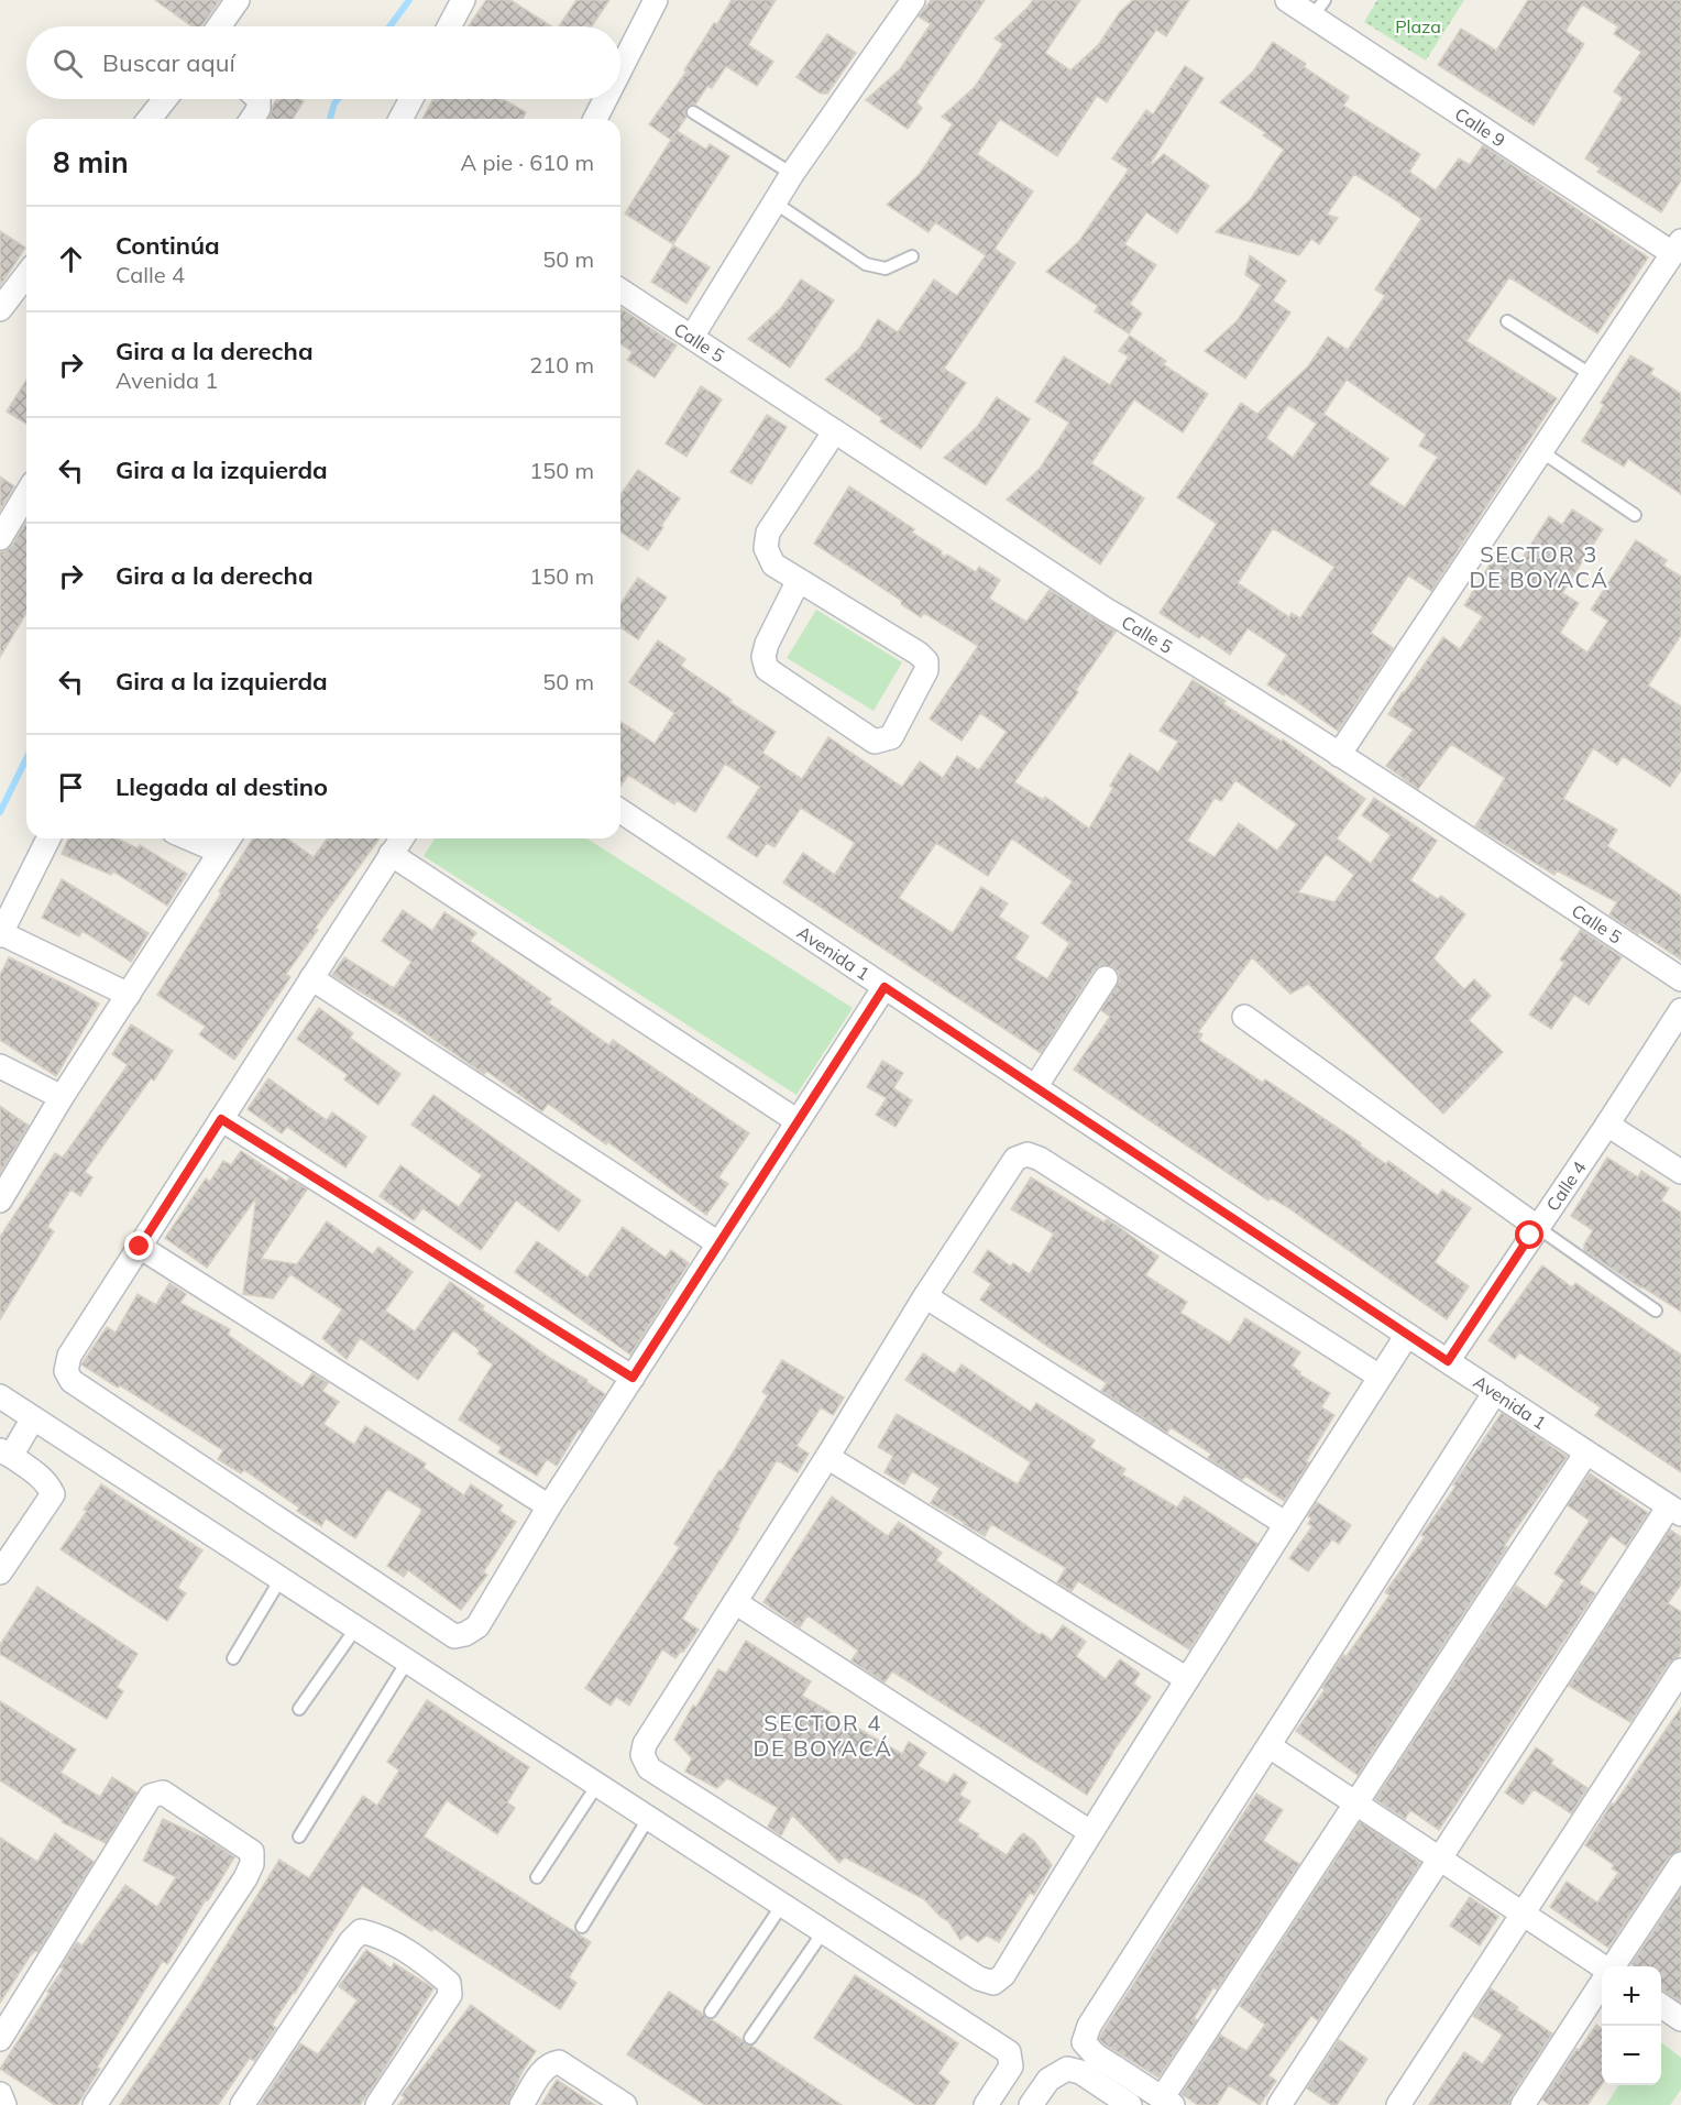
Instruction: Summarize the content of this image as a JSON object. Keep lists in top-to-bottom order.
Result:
{
  "streets": {
    "street": [
      "Calle 9",
      "Calle 5",
      "Avenida 1",
      "Calle 4"
    ]
  },
  "crossings": [
    ["Avenida 1", "Calle 4"]
  ],
  "districts": ["SECTOR 3 DE BOYACÁ", "SECTOR 4 DE BOYACÁ"],
  "parks": ["Plaza"],
  "page": {
    "search": "Buscar aquí",
    "heading": ["8 min", "A pie · 610 m"],
    "list": [
      ["Continúa", "Calle 4", "50 m"],
      ["Gira a la derecha", "Avenida 1", "210 m"],
      ["Gira a la izquierda", "150 m"],
      ["Gira a la derecha", "150 m"],
      ["Gira a la izquierda", "50 m"],
      "Llegada al destino"
    ],
    "map_buttons": ["+", "−"]
  }
}
